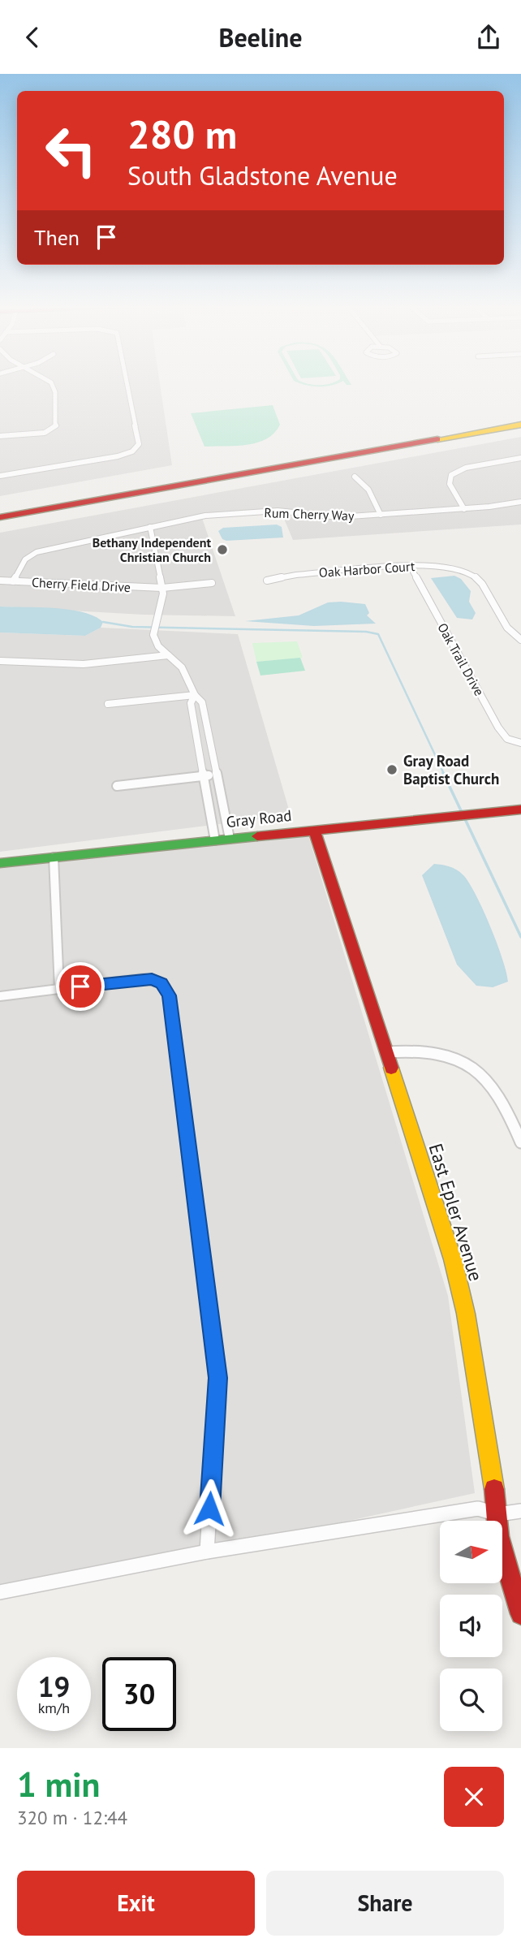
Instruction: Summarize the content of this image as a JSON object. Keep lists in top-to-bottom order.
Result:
{
  "streets": {
    "main road": ["Gray Road", "East Epler Avenue"],
    "street": [
      "Rum Cherry Way",
      "Oak Harbor Court",
      "Cherry Field Drive",
      "Oak Trail Drive"
    ]
  },
  "crossings": [
    ["Rum Cherry Way", "Cherry Field Drive"],
    ["Oak Harbor Court", "Oak Trail Drive"],
    ["Gray Road", "East Epler Avenue"]
  ],
  "places": ["Bethany Independent Christian Church", "Gray Road Baptist Church"],
  "north": "right",
  "page": {
    "header": "Beeline",
    "turn": ["280 m", "South Gladstone Avenue"],
    "then": "Then",
    "speed": "19 km/h",
    "limit": "30",
    "heading": ["1 min", "320 m · 12:44"],
    "buttons": ["Exit", "Share"]
  }
}
